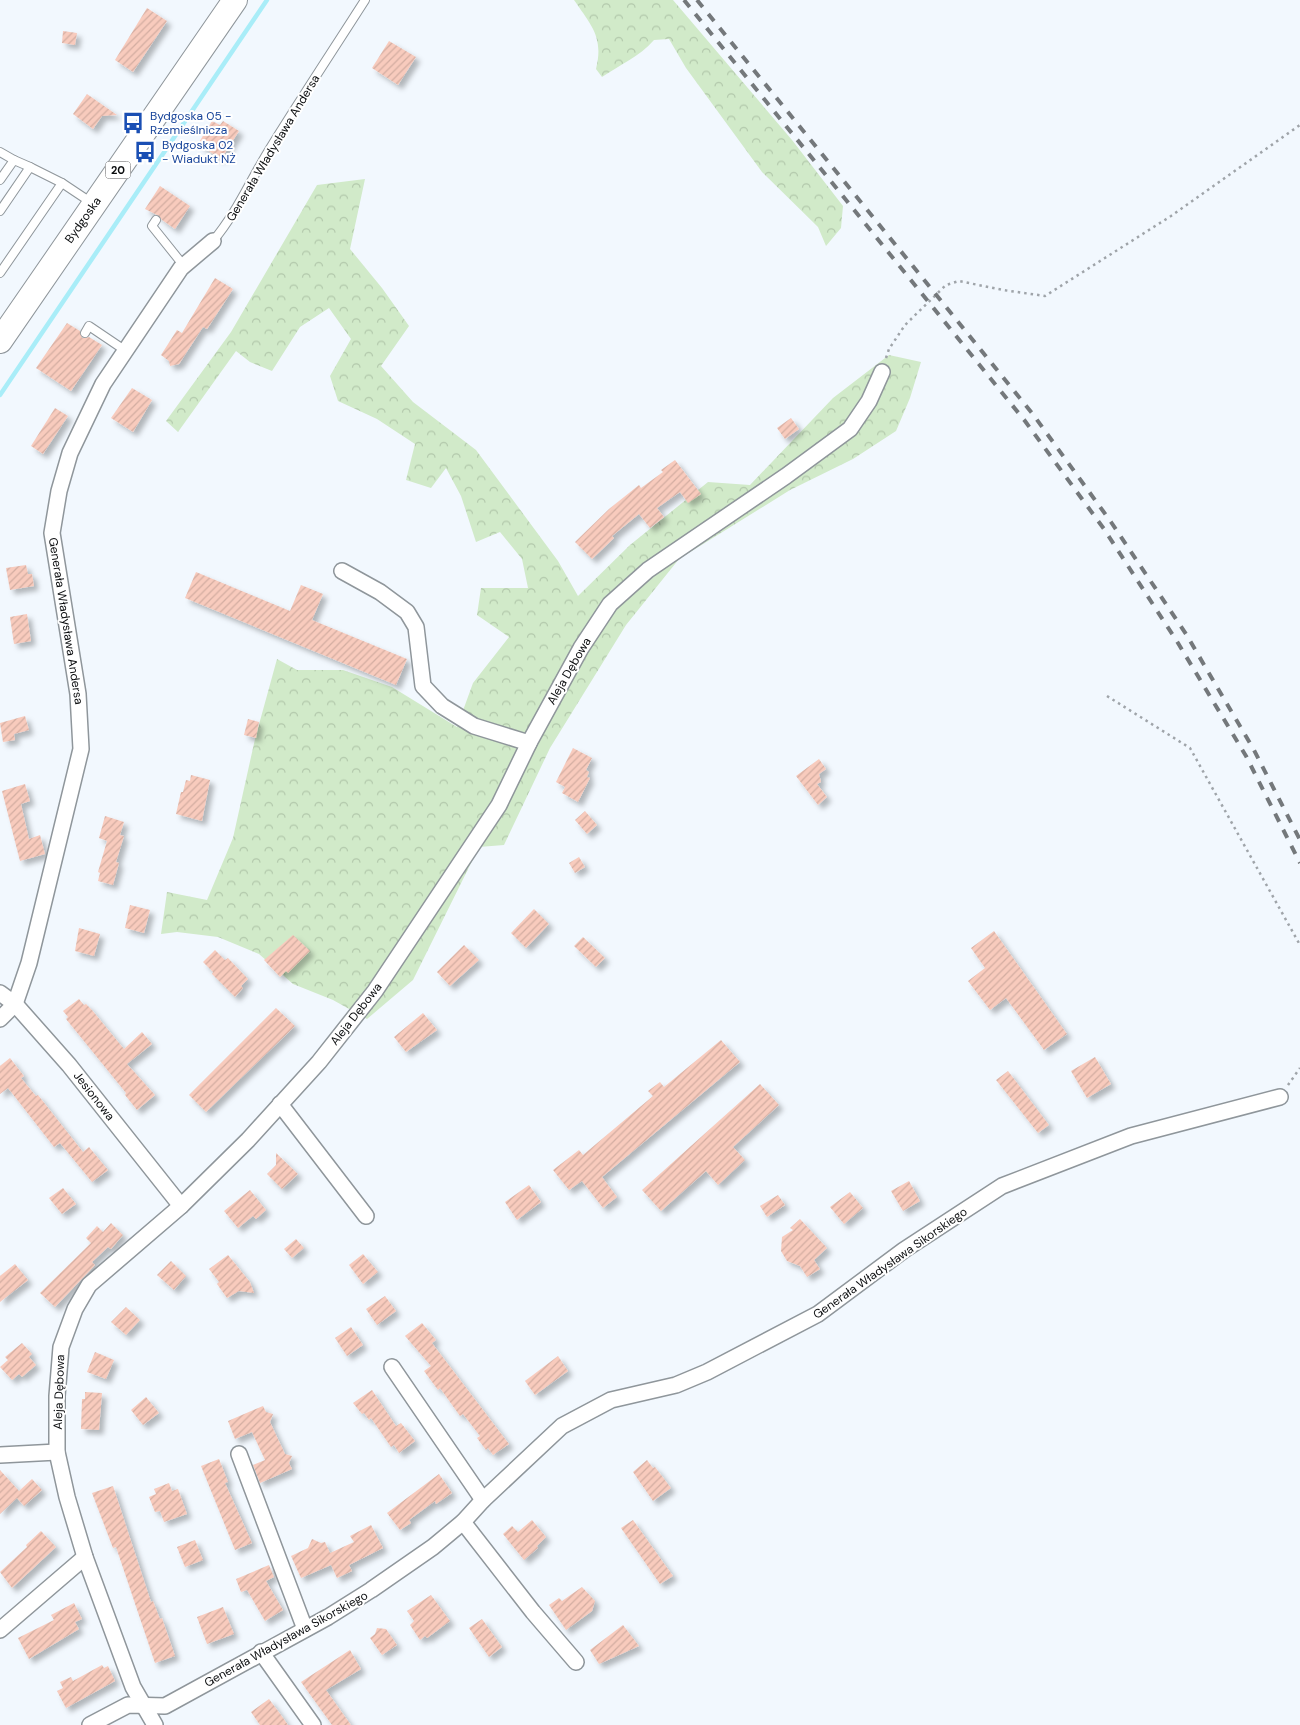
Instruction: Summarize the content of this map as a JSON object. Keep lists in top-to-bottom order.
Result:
{
  "streets": {
    "main road": ["20", "Bydgoska"],
    "street": [
      "Generała Władysława Andersa",
      "Aleja Dębowa",
      "Jesionowa",
      "Generała Władysława Sikorskiego"
    ]
  },
  "crossings": [
    ["Generała Władysława Andersa", "Jesionowa"],
    ["Aleja Dębowa", "Jesionowa"],
    ["Aleja Dębowa", "Generała Władysława Sikorskiego"]
  ],
  "places": {
    "bus stop": ["Bydgoska 05 - Rzemieślnicza", "Bydgoska 02 - Wiadukt NŻ"]
  }
}
